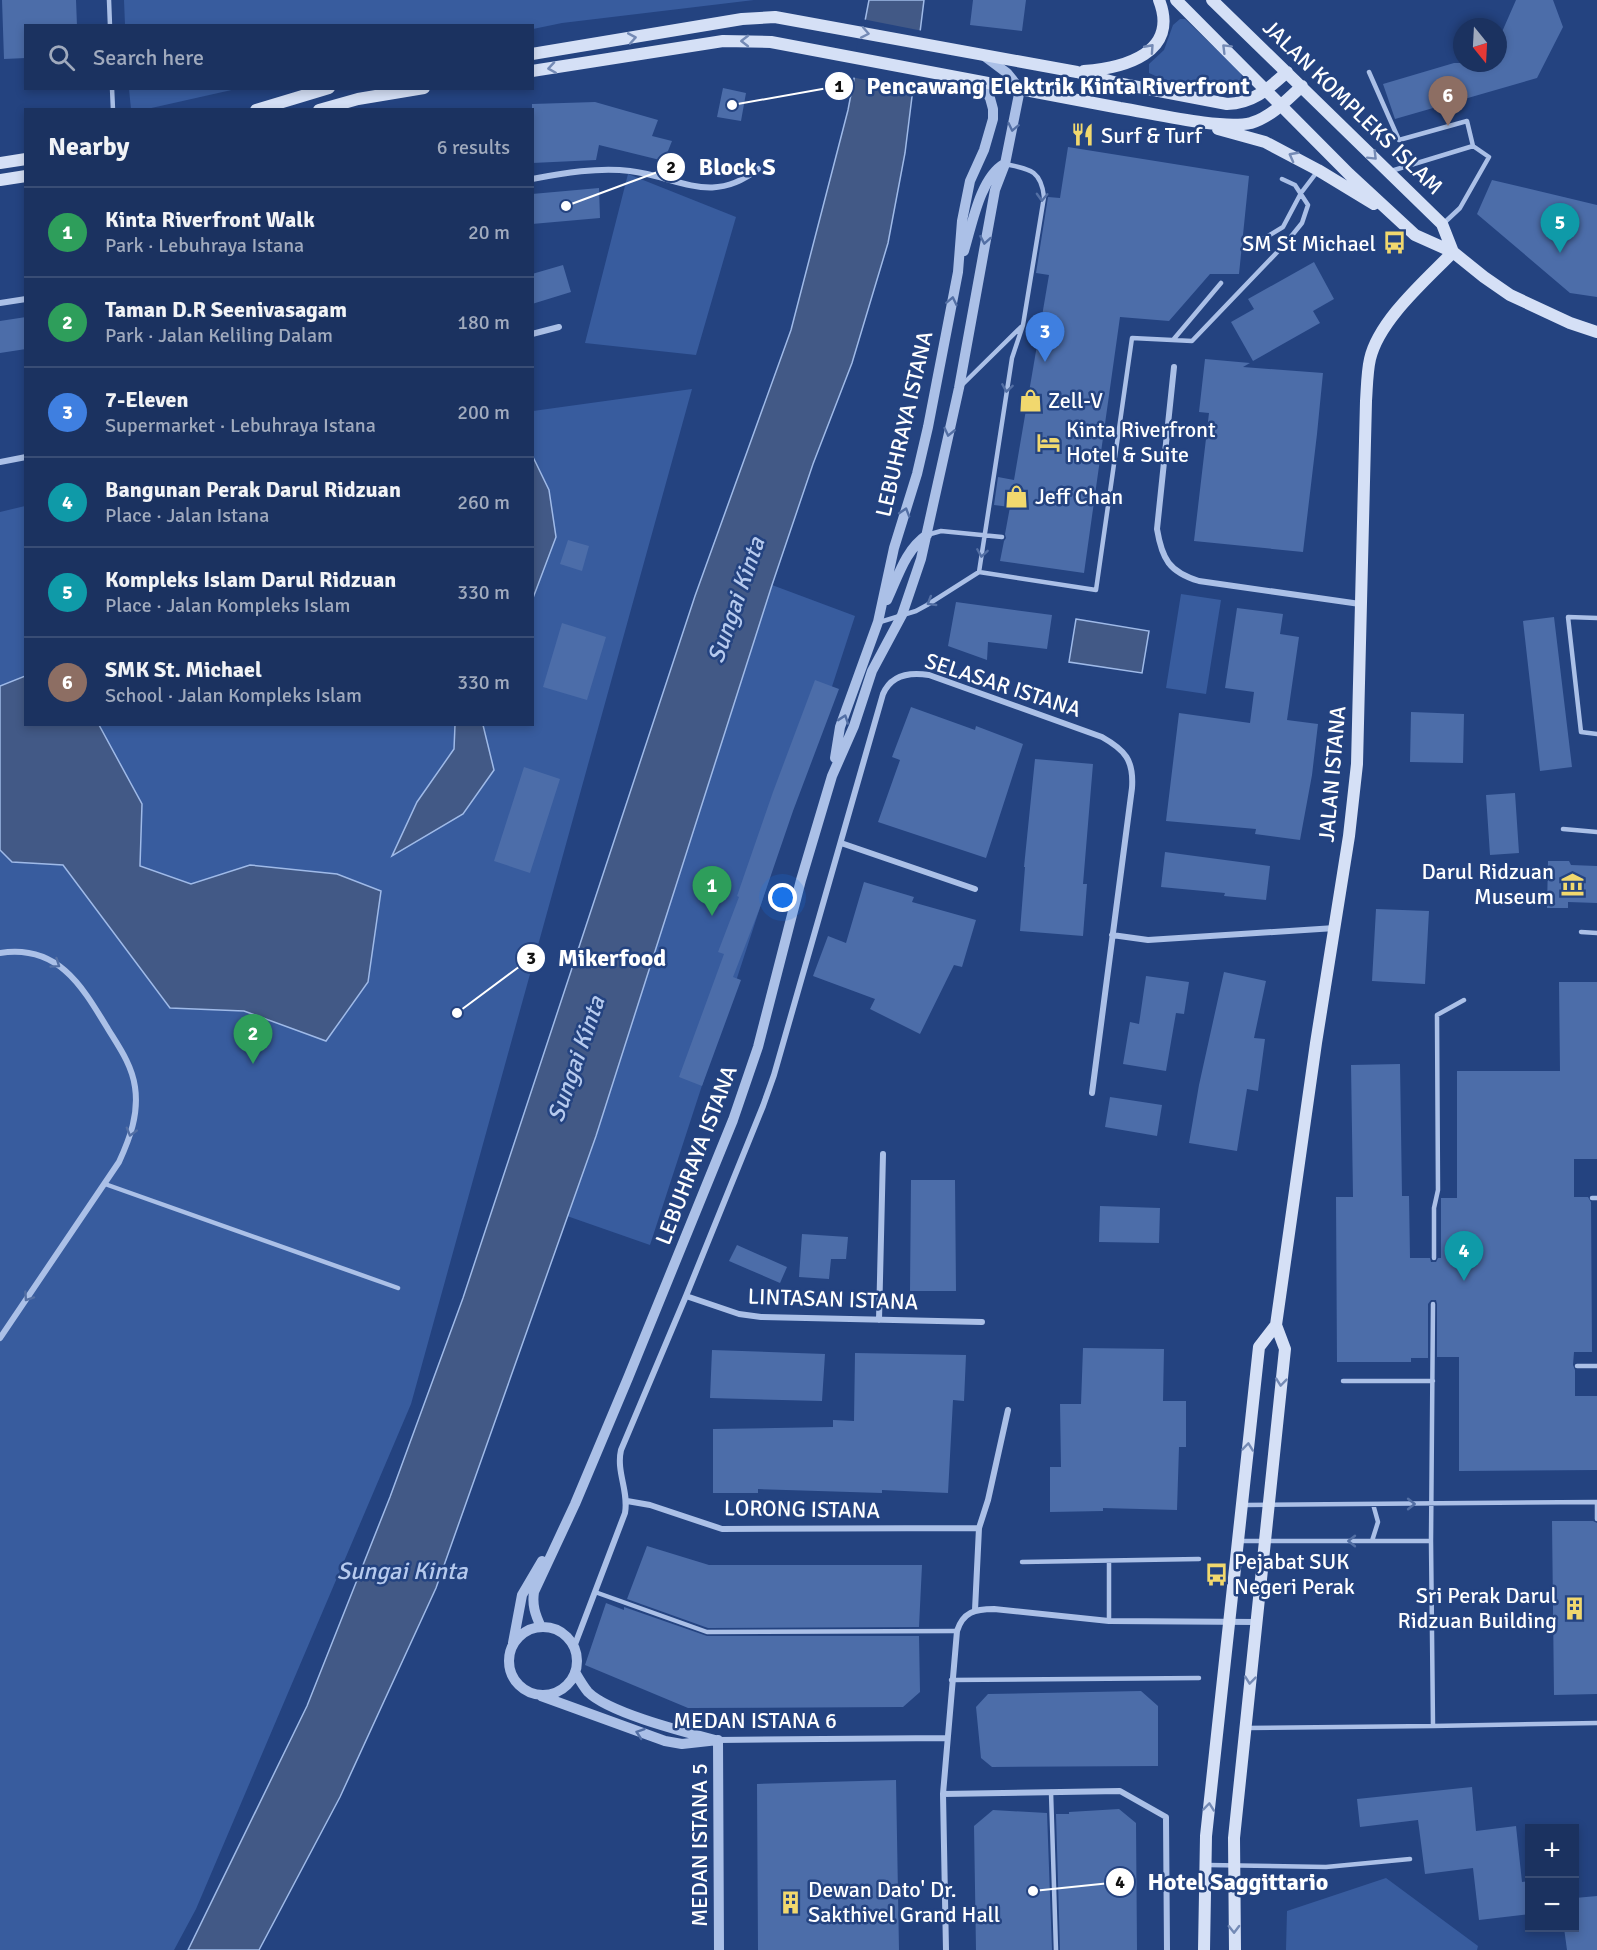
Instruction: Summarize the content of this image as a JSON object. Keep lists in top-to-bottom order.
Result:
{
  "streets": {
    "main road": ["JALAN KOMPLEKS ISLAM", "JALAN ISTANA"],
    "street": [
      "LEBUHRAYA ISTANA",
      "SELASAR ISTANA",
      "LINTASAN ISTANA",
      "LORONG ISTANA",
      "MEDAN ISTANA 6",
      "MEDAN ISTANA 5"
    ]
  },
  "crossings": [
    ["JALAN KOMPLEKS ISLAM", "JALAN ISTANA"],
    ["LEBUHRAYA ISTANA", "MEDAN ISTANA 6"],
    ["SELASAR ISTANA", "LINTASAN ISTANA"],
    ["SELASAR ISTANA", "LORONG ISTANA"],
    ["MEDAN ISTANA 6", "MEDAN ISTANA 5"]
  ],
  "water": ["Sungai Kinta"],
  "places": {
    "other": [
      "Pencawang Elektrik Kinta Riverfront",
      "Block S",
      "Mikerfood",
      "Hotel Saggittario"
    ],
    "restaurant": ["Surf & Turf"],
    "bus stop": ["SM St Michael", "Pejabat SUK Negeri Perak"],
    "shop": ["Zell-V", "Jeff Chan"],
    "hotel": ["Kinta Riverfront Hotel & Suite"],
    "museum": ["Darul Ridzuan Museum"],
    "building": ["Sri Perak Darul Ridzuan Building", "Dewan Dato' Dr. Sakthivel Grand Hall"]
  },
  "north": "bottom",
  "page": {
    "search": "Search here",
    "pins": [
      "6",
      "5",
      "3",
      "1",
      "2",
      "4"
    ],
    "heading": ["Nearby", "6 results"],
    "list": [
      {
        "mark": "1",
        "name": "Kinta Riverfront Walk",
        "note": "Park · Lebuhraya Istana",
        "value": "20 m"
      },
      {
        "mark": "2",
        "name": "Taman D.R Seenivasagam",
        "note": "Park · Jalan Keliling Dalam",
        "value": "180 m"
      },
      {
        "mark": "3",
        "name": "7-Eleven",
        "note": "Supermarket · Lebuhraya Istana",
        "value": "200 m"
      },
      {
        "mark": "4",
        "name": "Bangunan Perak Darul Ridzuan",
        "note": "Place · Jalan Istana",
        "value": "260 m"
      },
      {
        "mark": "5",
        "name": "Kompleks Islam Darul Ridzuan",
        "note": "Place · Jalan Kompleks Islam",
        "value": "330 m"
      },
      {
        "mark": "6",
        "name": "SMK St. Michael",
        "note": "School · Jalan Kompleks Islam",
        "value": "330 m"
      }
    ],
    "map_buttons": ["+", "−"]
  }
}
